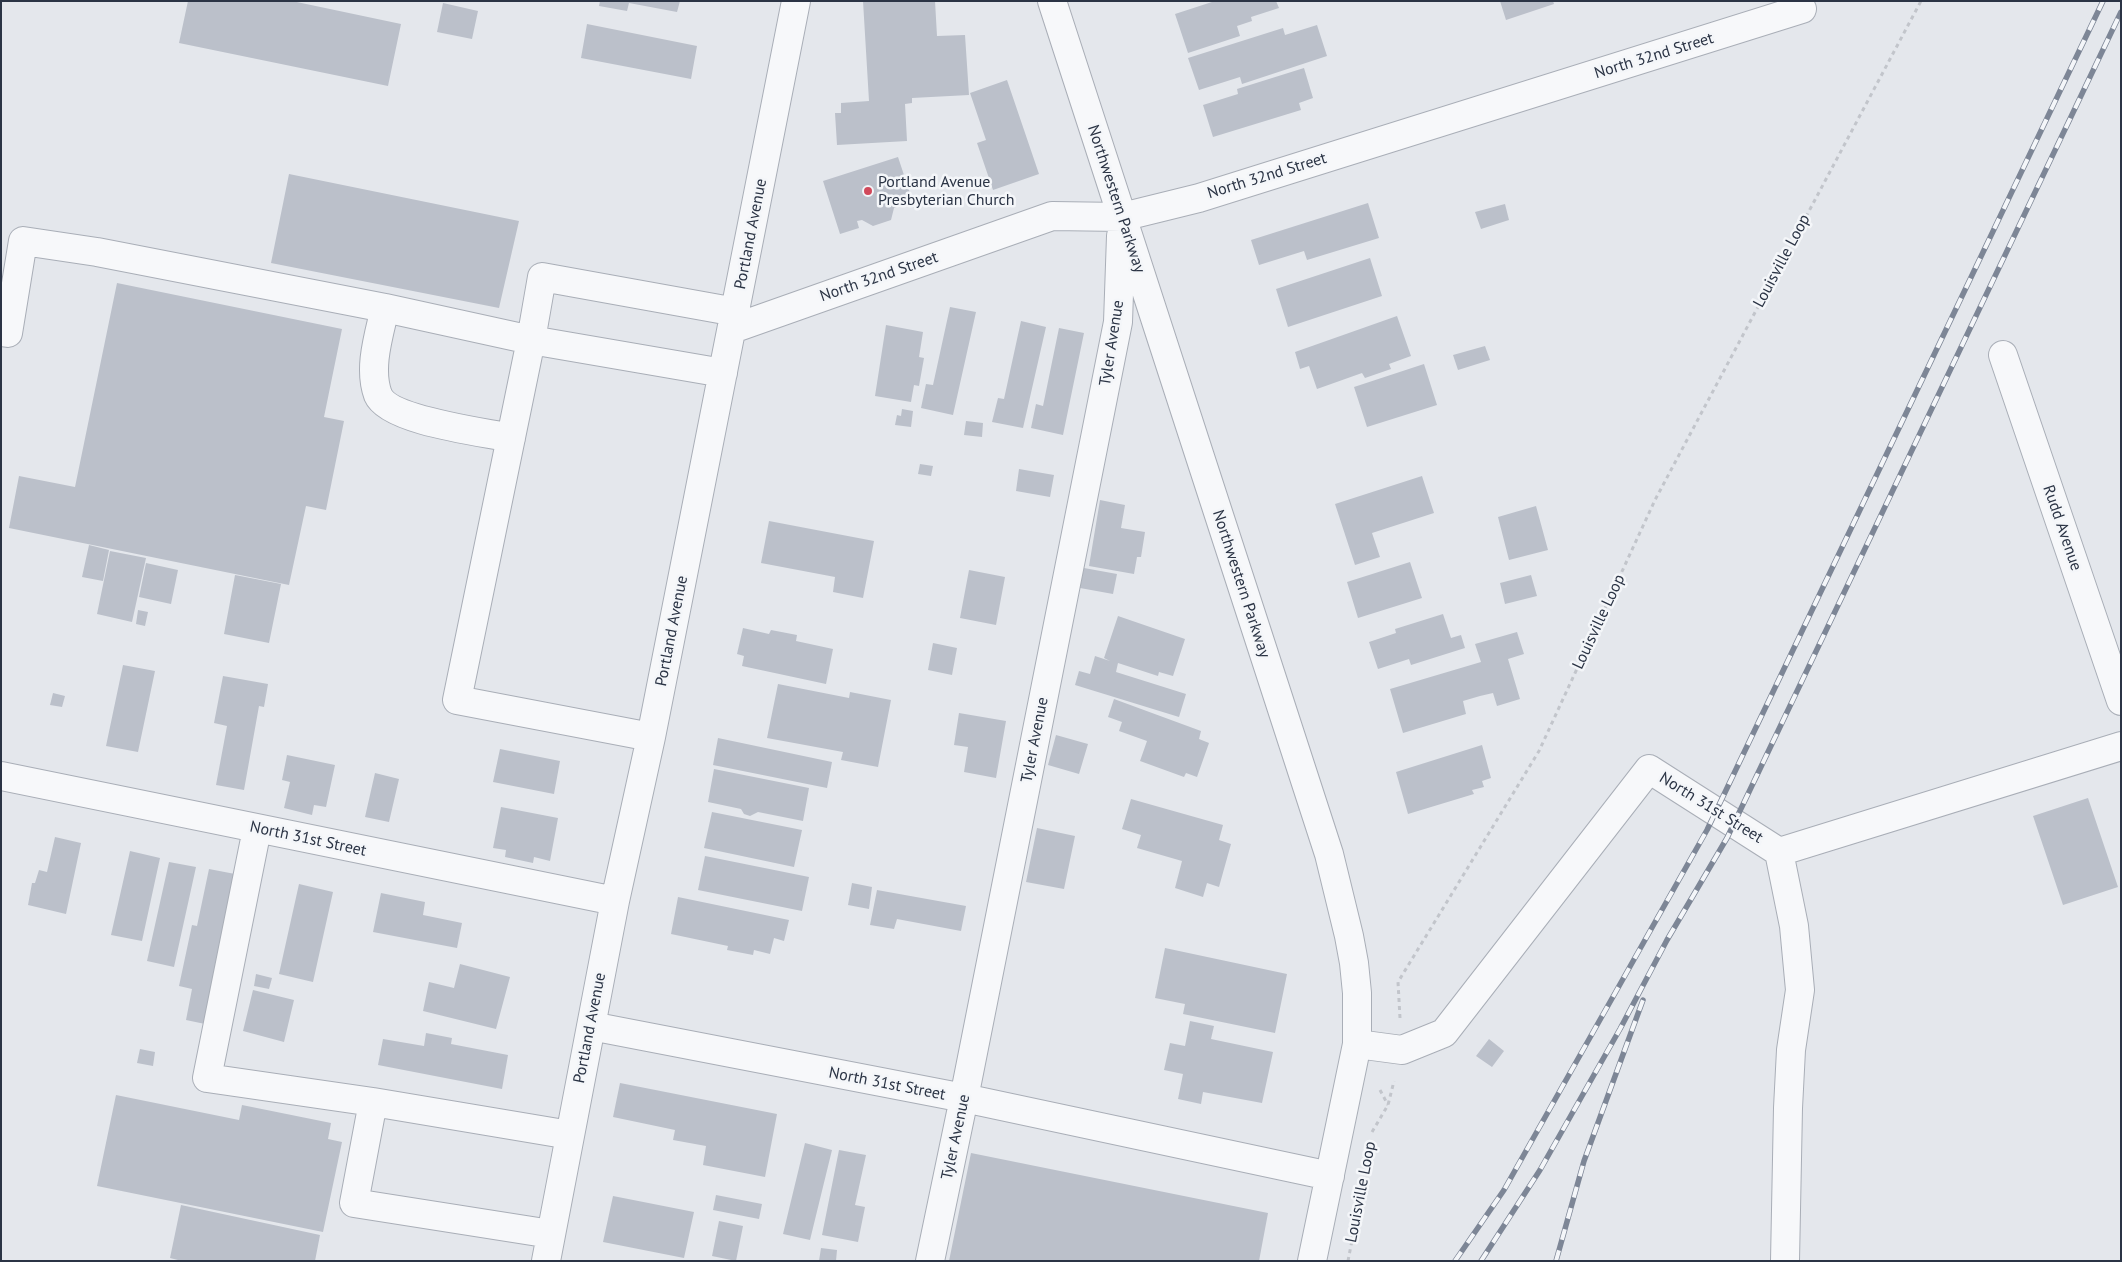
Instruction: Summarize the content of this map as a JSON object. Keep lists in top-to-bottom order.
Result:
{
  "streets": {
    "street": [
      "North 32nd Street",
      "Northwestern Parkway",
      "Portland Avenue",
      "Tyler Avenue",
      "Rudd Avenue",
      "North 31st Street"
    ],
    "path": ["Louisville Loop"]
  },
  "crossings": [
    ["North 32nd Street", "Northwestern Parkway"],
    ["North 32nd Street", "Portland Avenue"],
    ["North 32nd Street", "Tyler Avenue"],
    ["Northwestern Parkway", "Tyler Avenue"],
    ["Northwestern Parkway", "North 31st Street"],
    ["Portland Avenue", "North 31st Street"],
    ["Louisville Loop", "North 31st Street"],
    ["Tyler Avenue", "North 31st Street"]
  ],
  "places": ["Portland Avenue Presbyterian Church"]
}
